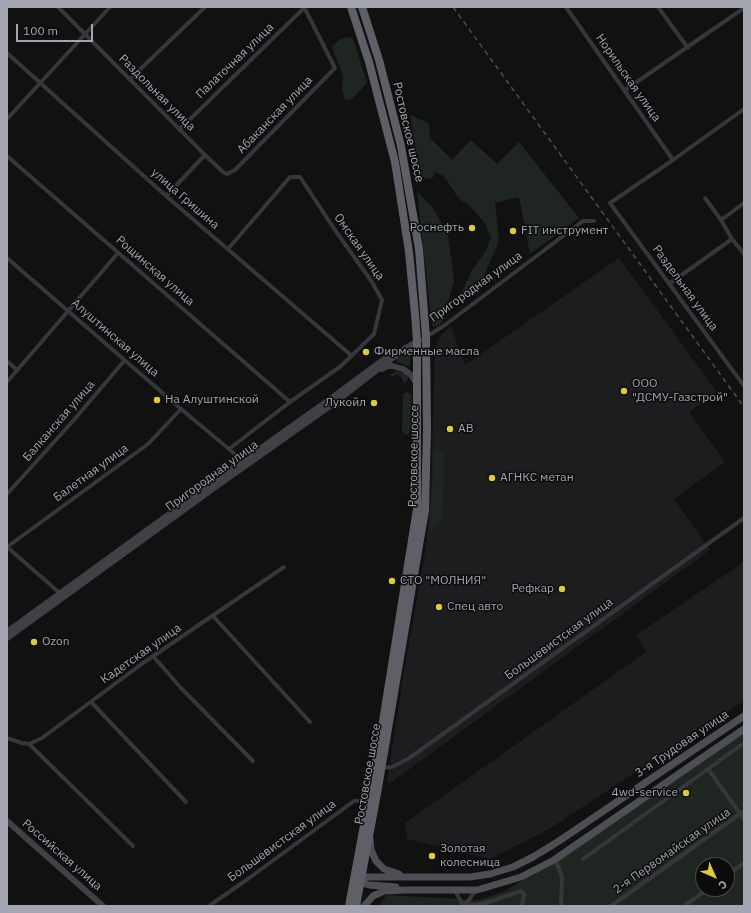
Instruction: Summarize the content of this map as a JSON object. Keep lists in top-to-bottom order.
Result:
{
  "streets": {
    "highway": ["Ростовское шоссе"],
    "main road": ["3-я Трудовая улица"],
    "street": [
      "Палаточная улица",
      "Норильская улица",
      "Раздольная улица",
      "Абаканская улица",
      "улица Гришина",
      "Омская улица",
      "Рощинская улица",
      "Пригородная улица",
      "Раздельная улица",
      "Алуштинская улица",
      "Балканская улица",
      "Балетная улица",
      "Большевистская улица",
      "Кадетская улица",
      "2-я Первомайская улица",
      "Российская улица"
    ]
  },
  "crossings": [
    ["Палаточная улица", "Раздольная улица"],
    ["Палаточная улица", "Абаканская улица"],
    ["Норильская улица", "Раздельная улица"],
    ["Раздольная улица", "Абаканская улица"],
    ["Ростовское шоссе", "Пригородная улица"],
    ["Ростовское шоссе", "Большевистская улица"],
    ["Ростовское шоссе", "3-я Трудовая улица"],
    ["улица Гришина", "Омская улица"],
    ["улица Гришина", "Пригородная улица"],
    ["Омская улица", "Пригородная улица"],
    ["Рощинская улица", "Пригородная улица"],
    ["Пригородная улица", "Алуштинская улица"],
    ["Алуштинская улица", "Балканская улица"],
    ["Алуштинская улица", "Балетная улица"]
  ],
  "places": [
    "Роснефть",
    "FIT инструмент",
    "Фирменные масла",
    "ООО \"ДСМУ-Газстрой\"",
    "На Алуштинской",
    "Лукойл",
    "АВ",
    "АГНКС метан",
    "СТО \"МОЛНИЯ\"",
    "Рефкар",
    "Спец авто",
    "Ozon",
    "4wd-service",
    "Золотая колесница"
  ],
  "scale_bar": "100 m",
  "north": "bottom right"
}
